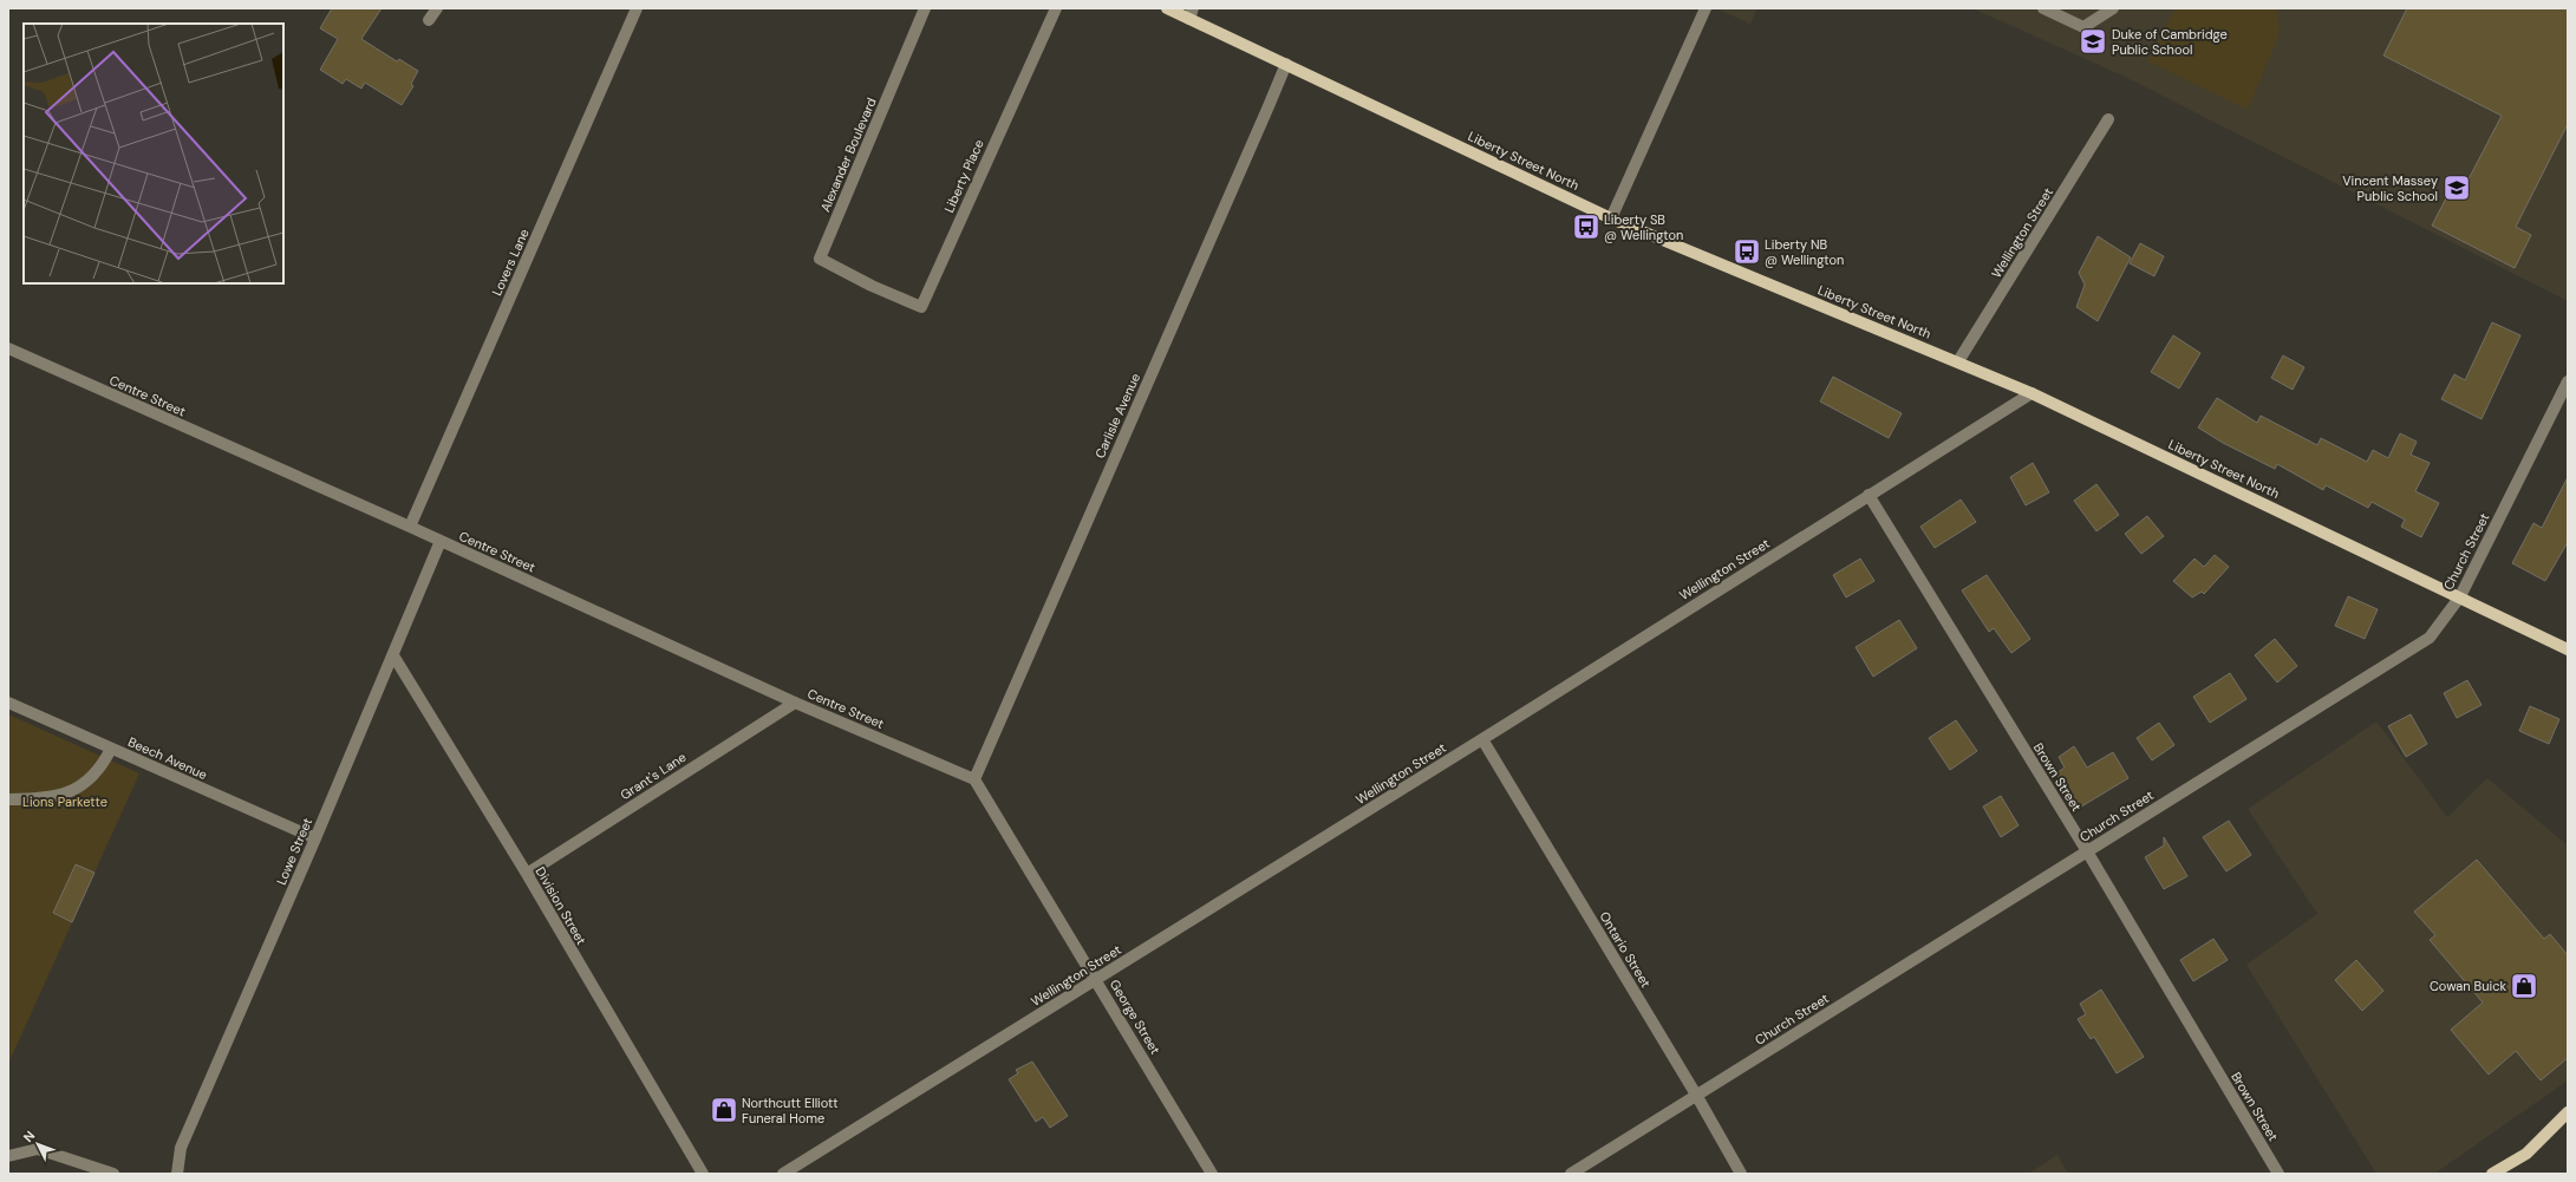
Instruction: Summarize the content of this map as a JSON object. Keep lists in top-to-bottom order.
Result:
{
  "streets": {
    "main road": ["Liberty Street North"],
    "street": [
      "Alexander Boulevard",
      "Liberty Place",
      "Wellington Street",
      "Lovers Lane",
      "Centre Street",
      "Carlisle Avenue",
      "Church Street",
      "Beech Avenue",
      "Grant's Lane",
      "Brown Street",
      "Lowe Street",
      "Division Street",
      "Ontario Street",
      "George Street"
    ]
  },
  "crossings": [
    ["Alexander Boulevard", "Liberty Place"],
    ["Liberty Street North", "Wellington Street"],
    ["Liberty Street North", "Carlisle Avenue"],
    ["Liberty Street North", "Church Street"],
    ["Wellington Street", "Brown Street"],
    ["Wellington Street", "Ontario Street"],
    ["Wellington Street", "George Street"],
    ["Lovers Lane", "Centre Street"],
    ["Centre Street", "Carlisle Avenue"],
    ["Centre Street", "Grant's Lane"],
    ["Centre Street", "Lowe Street"],
    ["Centre Street", "George Street"],
    ["Carlisle Avenue", "George Street"],
    ["Church Street", "Brown Street"],
    ["Church Street", "Ontario Street"],
    ["Beech Avenue", "Lowe Street"],
    ["Grant's Lane", "Division Street"],
    ["Lowe Street", "Division Street"]
  ],
  "parks": ["Lions Parkette"],
  "places": {
    "school or university": ["Duke of Cambridge Public School", "Vincent Massey Public School"],
    "bus stop": ["Liberty SB @ Wellington", "Liberty NB @ Wellington"],
    "shop": ["Cowan Buick", "Northcutt Elliott Funeral Home"]
  },
  "north": "top left"
}
